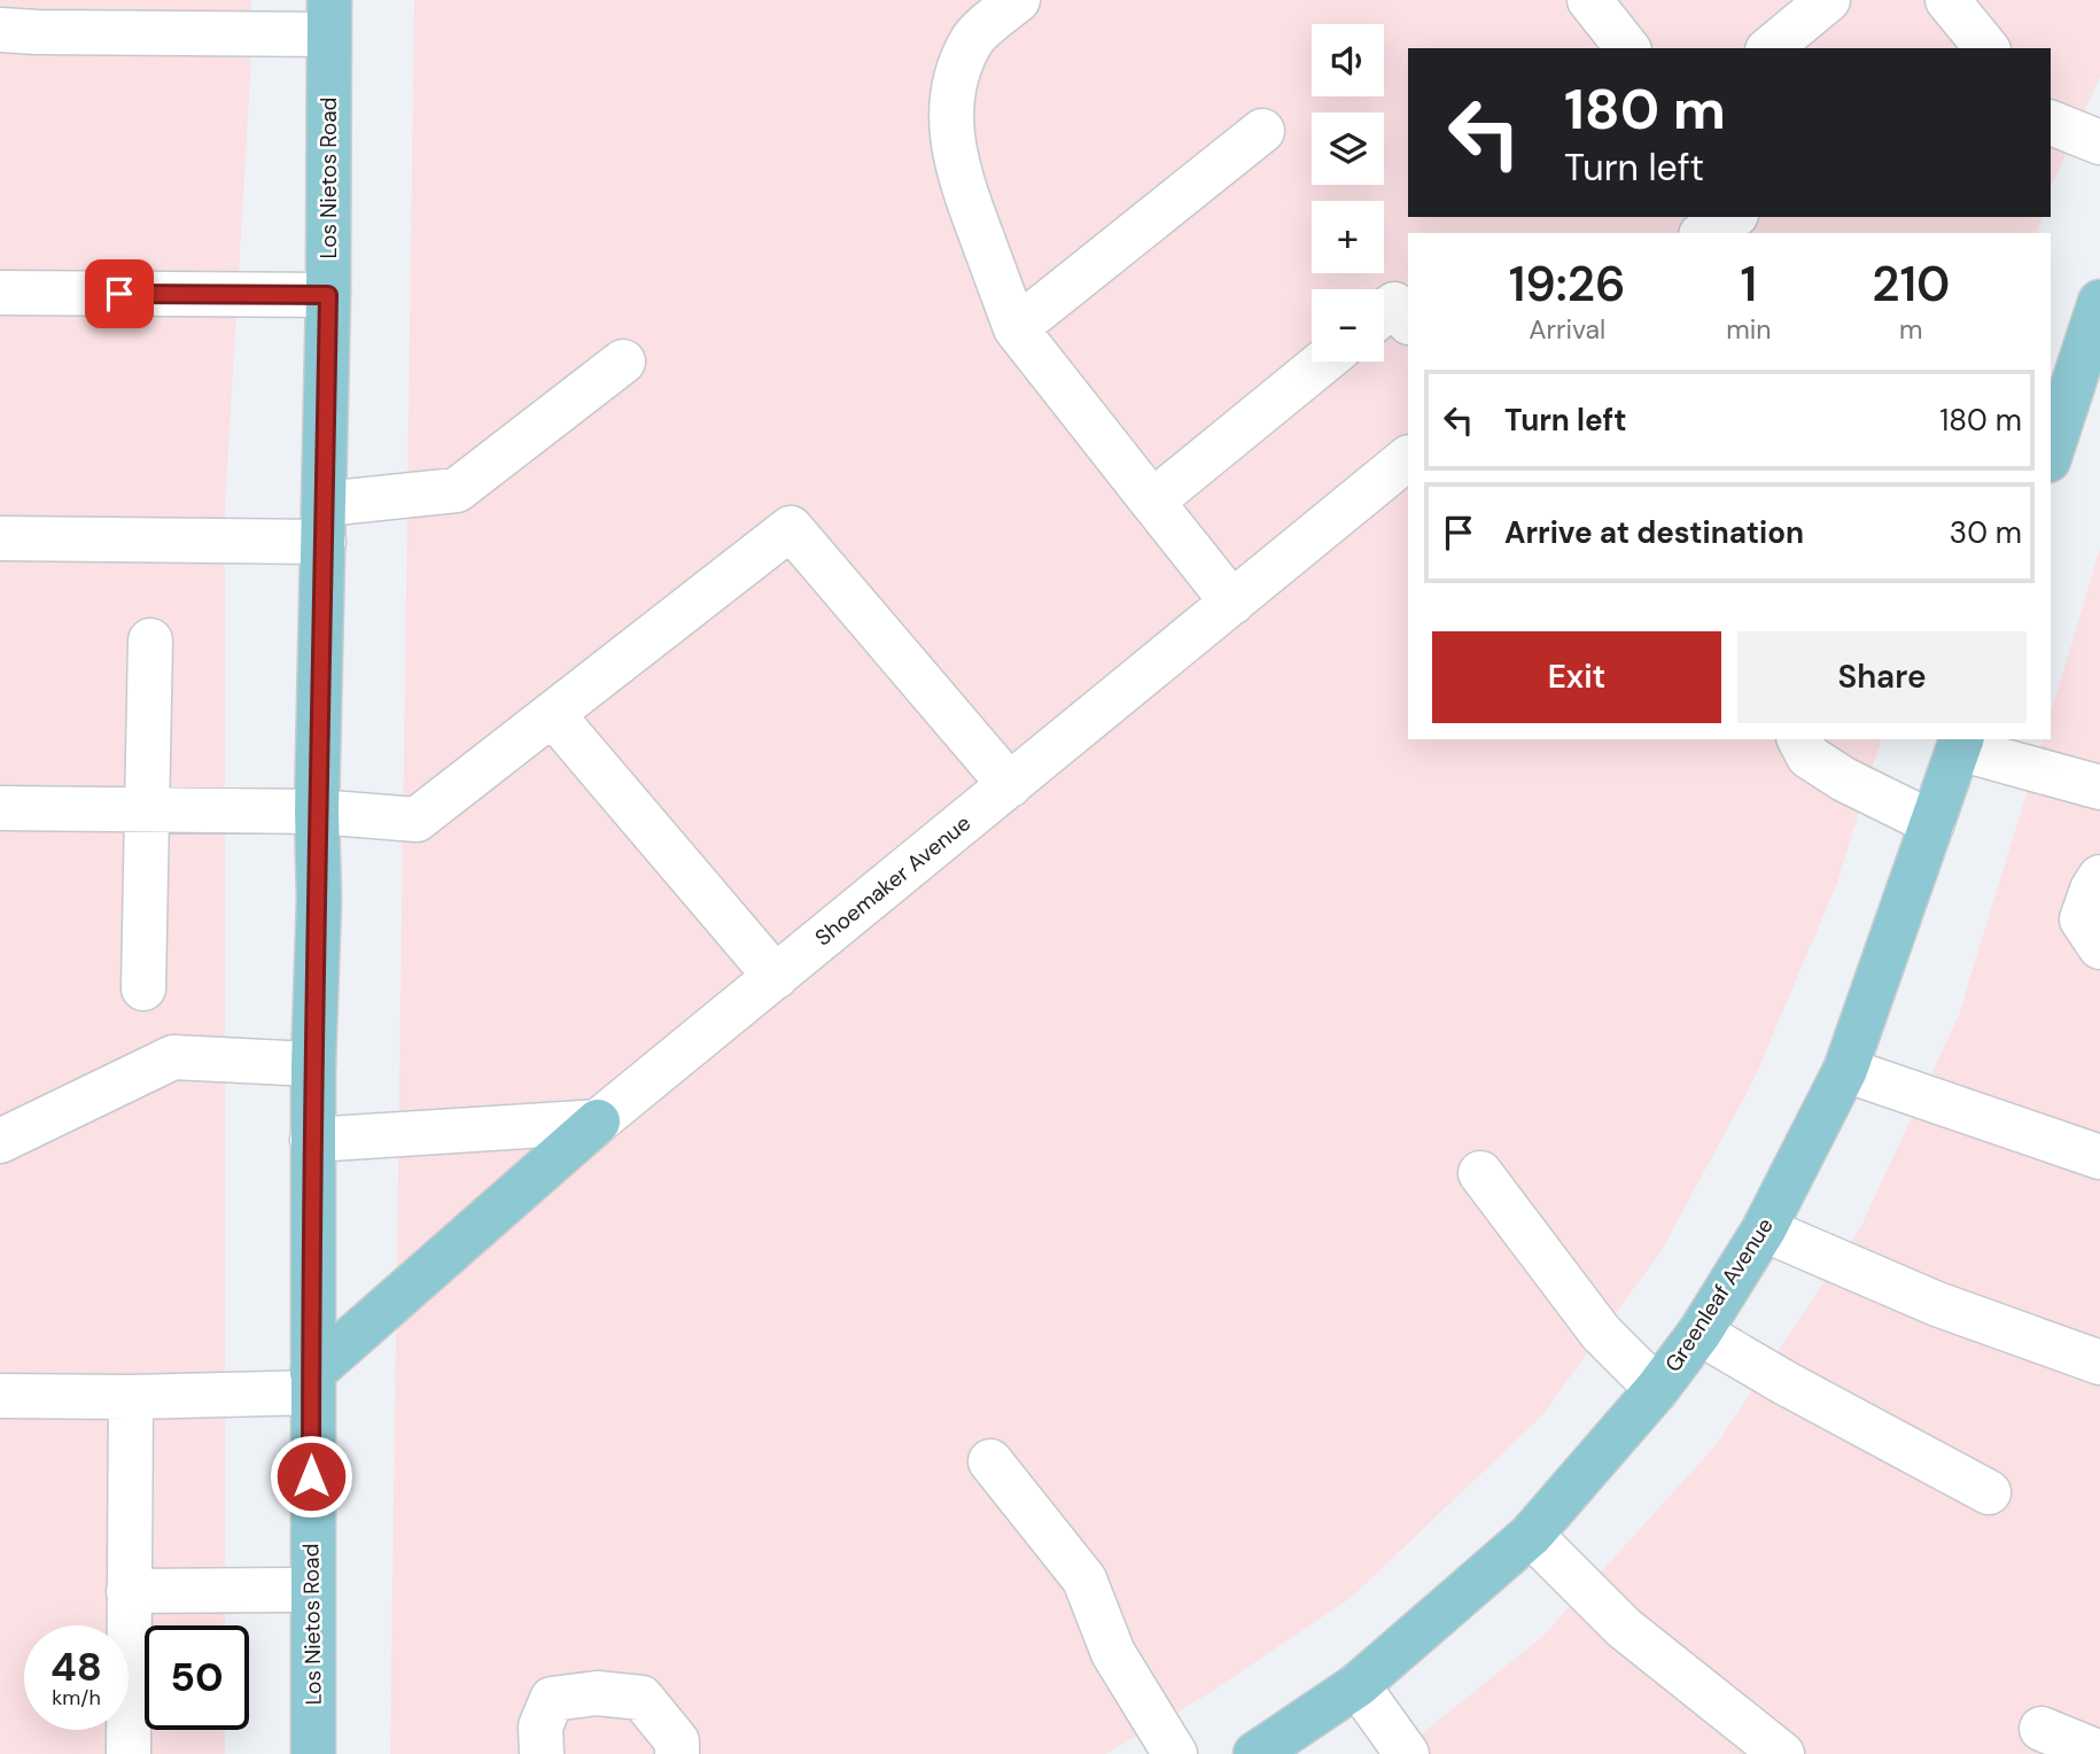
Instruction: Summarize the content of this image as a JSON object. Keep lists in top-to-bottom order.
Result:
{
  "streets": {
    "main road": ["Los Nietos Road", "Greenleaf Avenue"],
    "street": ["Shoemaker Avenue"]
  },
  "page": {
    "map_buttons": ["+", "−"],
    "turn": ["180 m", "Turn left"],
    "eta": [
      "19:26",
      "Arrival",
      "1",
      "min",
      "210",
      "m"
    ],
    "list": [
      {
        "name": "Turn left",
        "value": "180 m"
      },
      {
        "name": "Arrive at destination",
        "value": "30 m"
      }
    ],
    "buttons": ["Exit", "Share"],
    "speed": "48 km/h",
    "limit": "50"
  }
}
